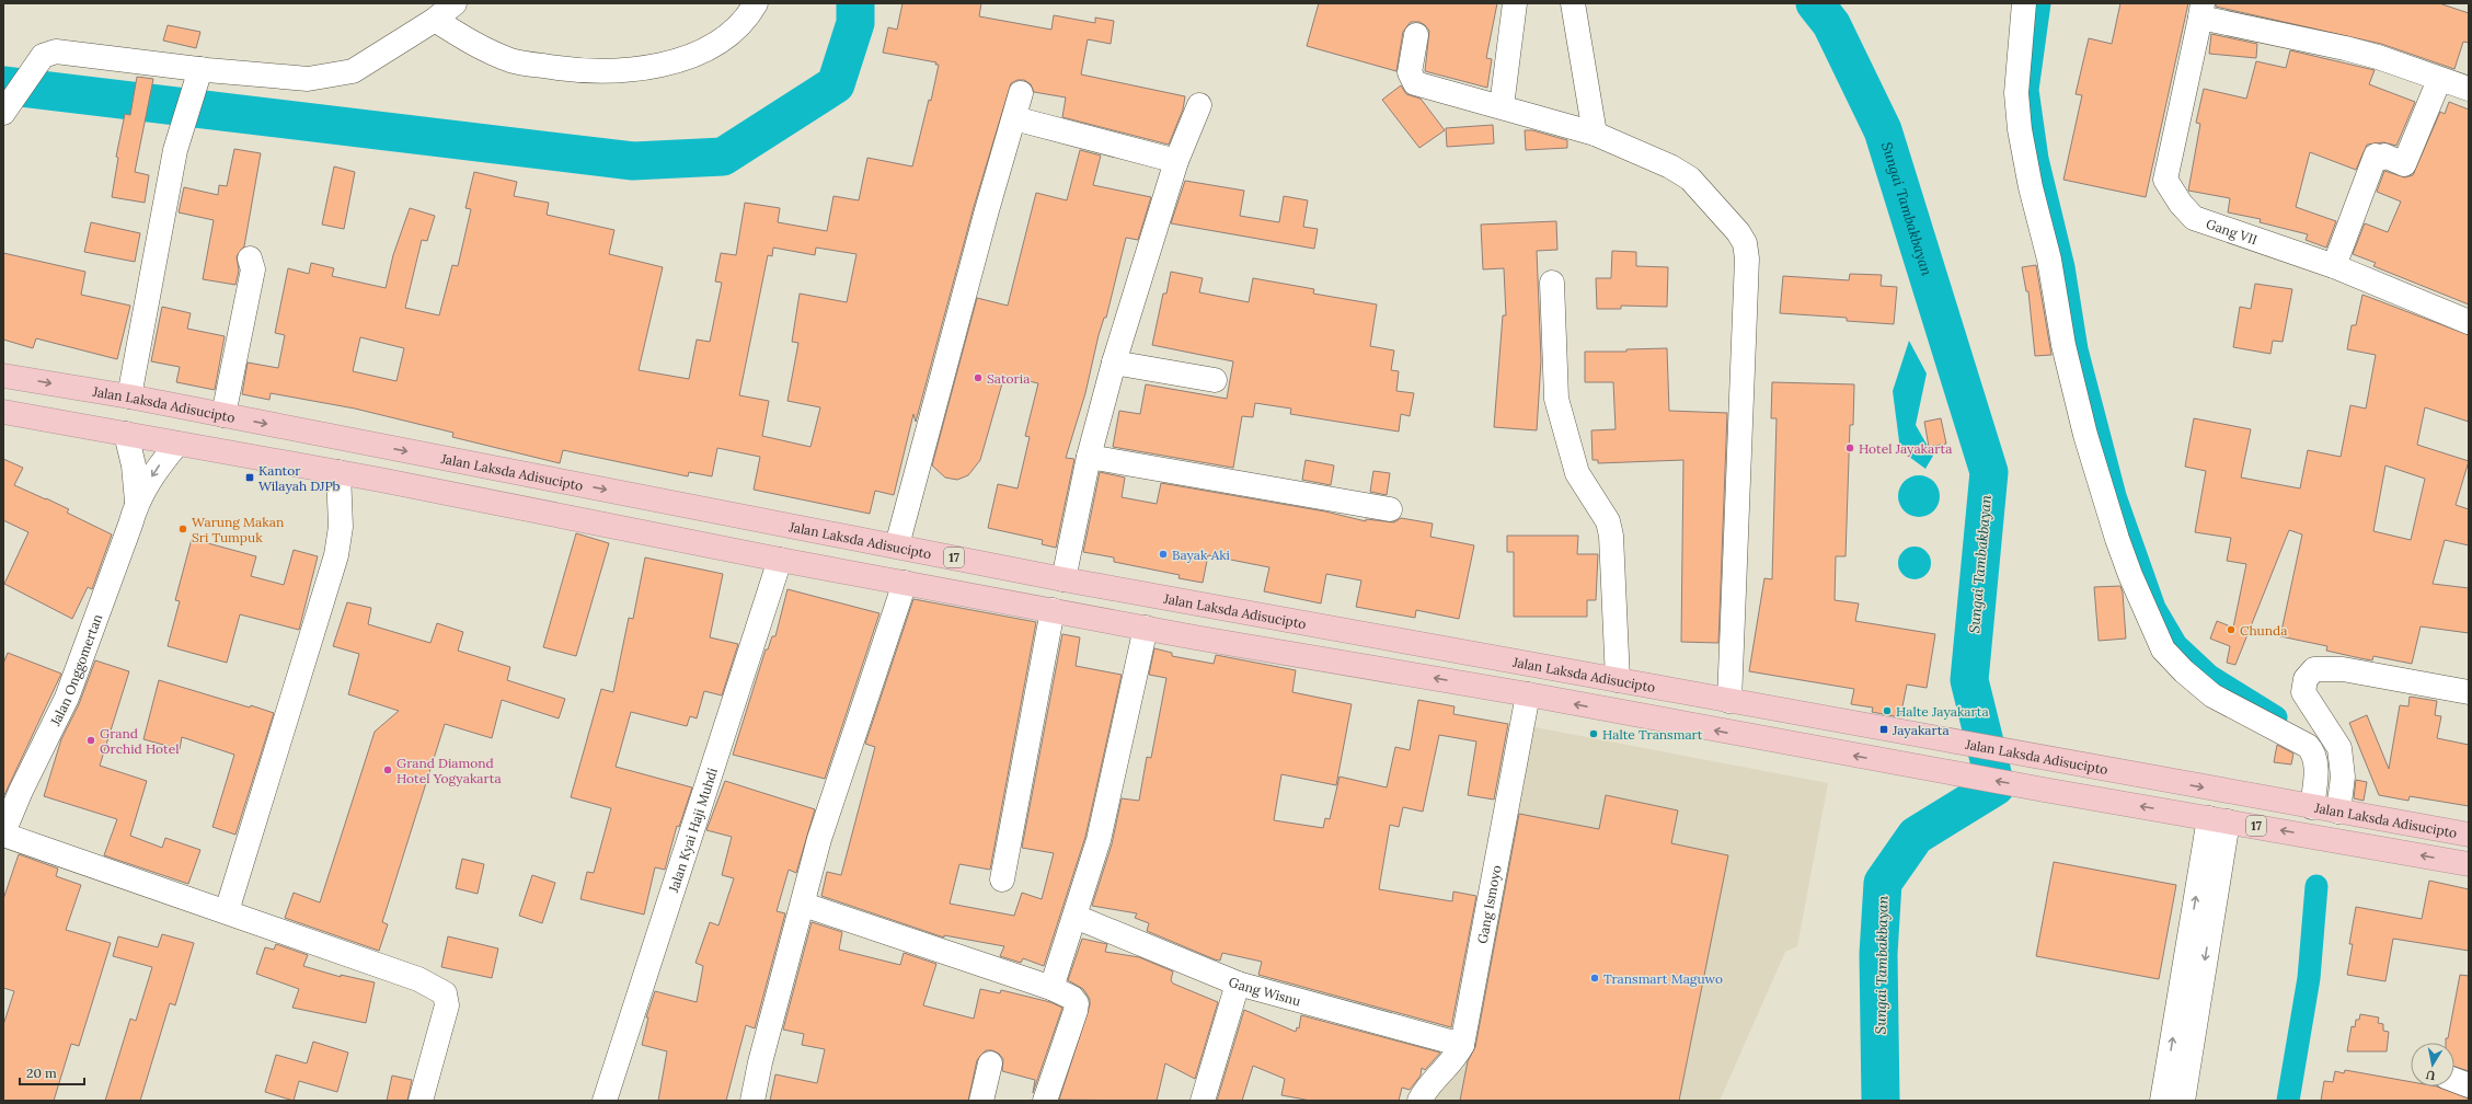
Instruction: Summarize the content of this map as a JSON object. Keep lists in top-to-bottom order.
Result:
{
  "streets": {
    "highway": ["Jalan Laksda Adisucipto", "17"],
    "street": [
      "Gang VII",
      "Jalan Onggomertan",
      "Jalan Kyai Haji Muhdi",
      "Gang Ismoyo",
      "Gang Wisnu"
    ]
  },
  "crossings": [
    ["17", "Jalan Kyai Haji Muhdi"],
    ["17", "Gang Ismoyo"],
    ["Gang Ismoyo", "Gang Wisnu"]
  ],
  "water": ["Sungai Tambakbayan"],
  "places": {
    "other": [
      "Satoria",
      "Hotel Jayakarta",
      "Warung Makan Sri Tumpuk",
      "Bayak Aki",
      "Chunda",
      "Halte Jayakarta",
      "Halte Transmart",
      "Grand Orchid Hotel",
      "Grand Diamond Hotel Yogyakarta",
      "Transmart Maguwo"
    ],
    "transit": ["Kantor Wilayah DJPb", "Jayakarta"]
  },
  "scale_bar": "20 m",
  "north": "bottom"
}
